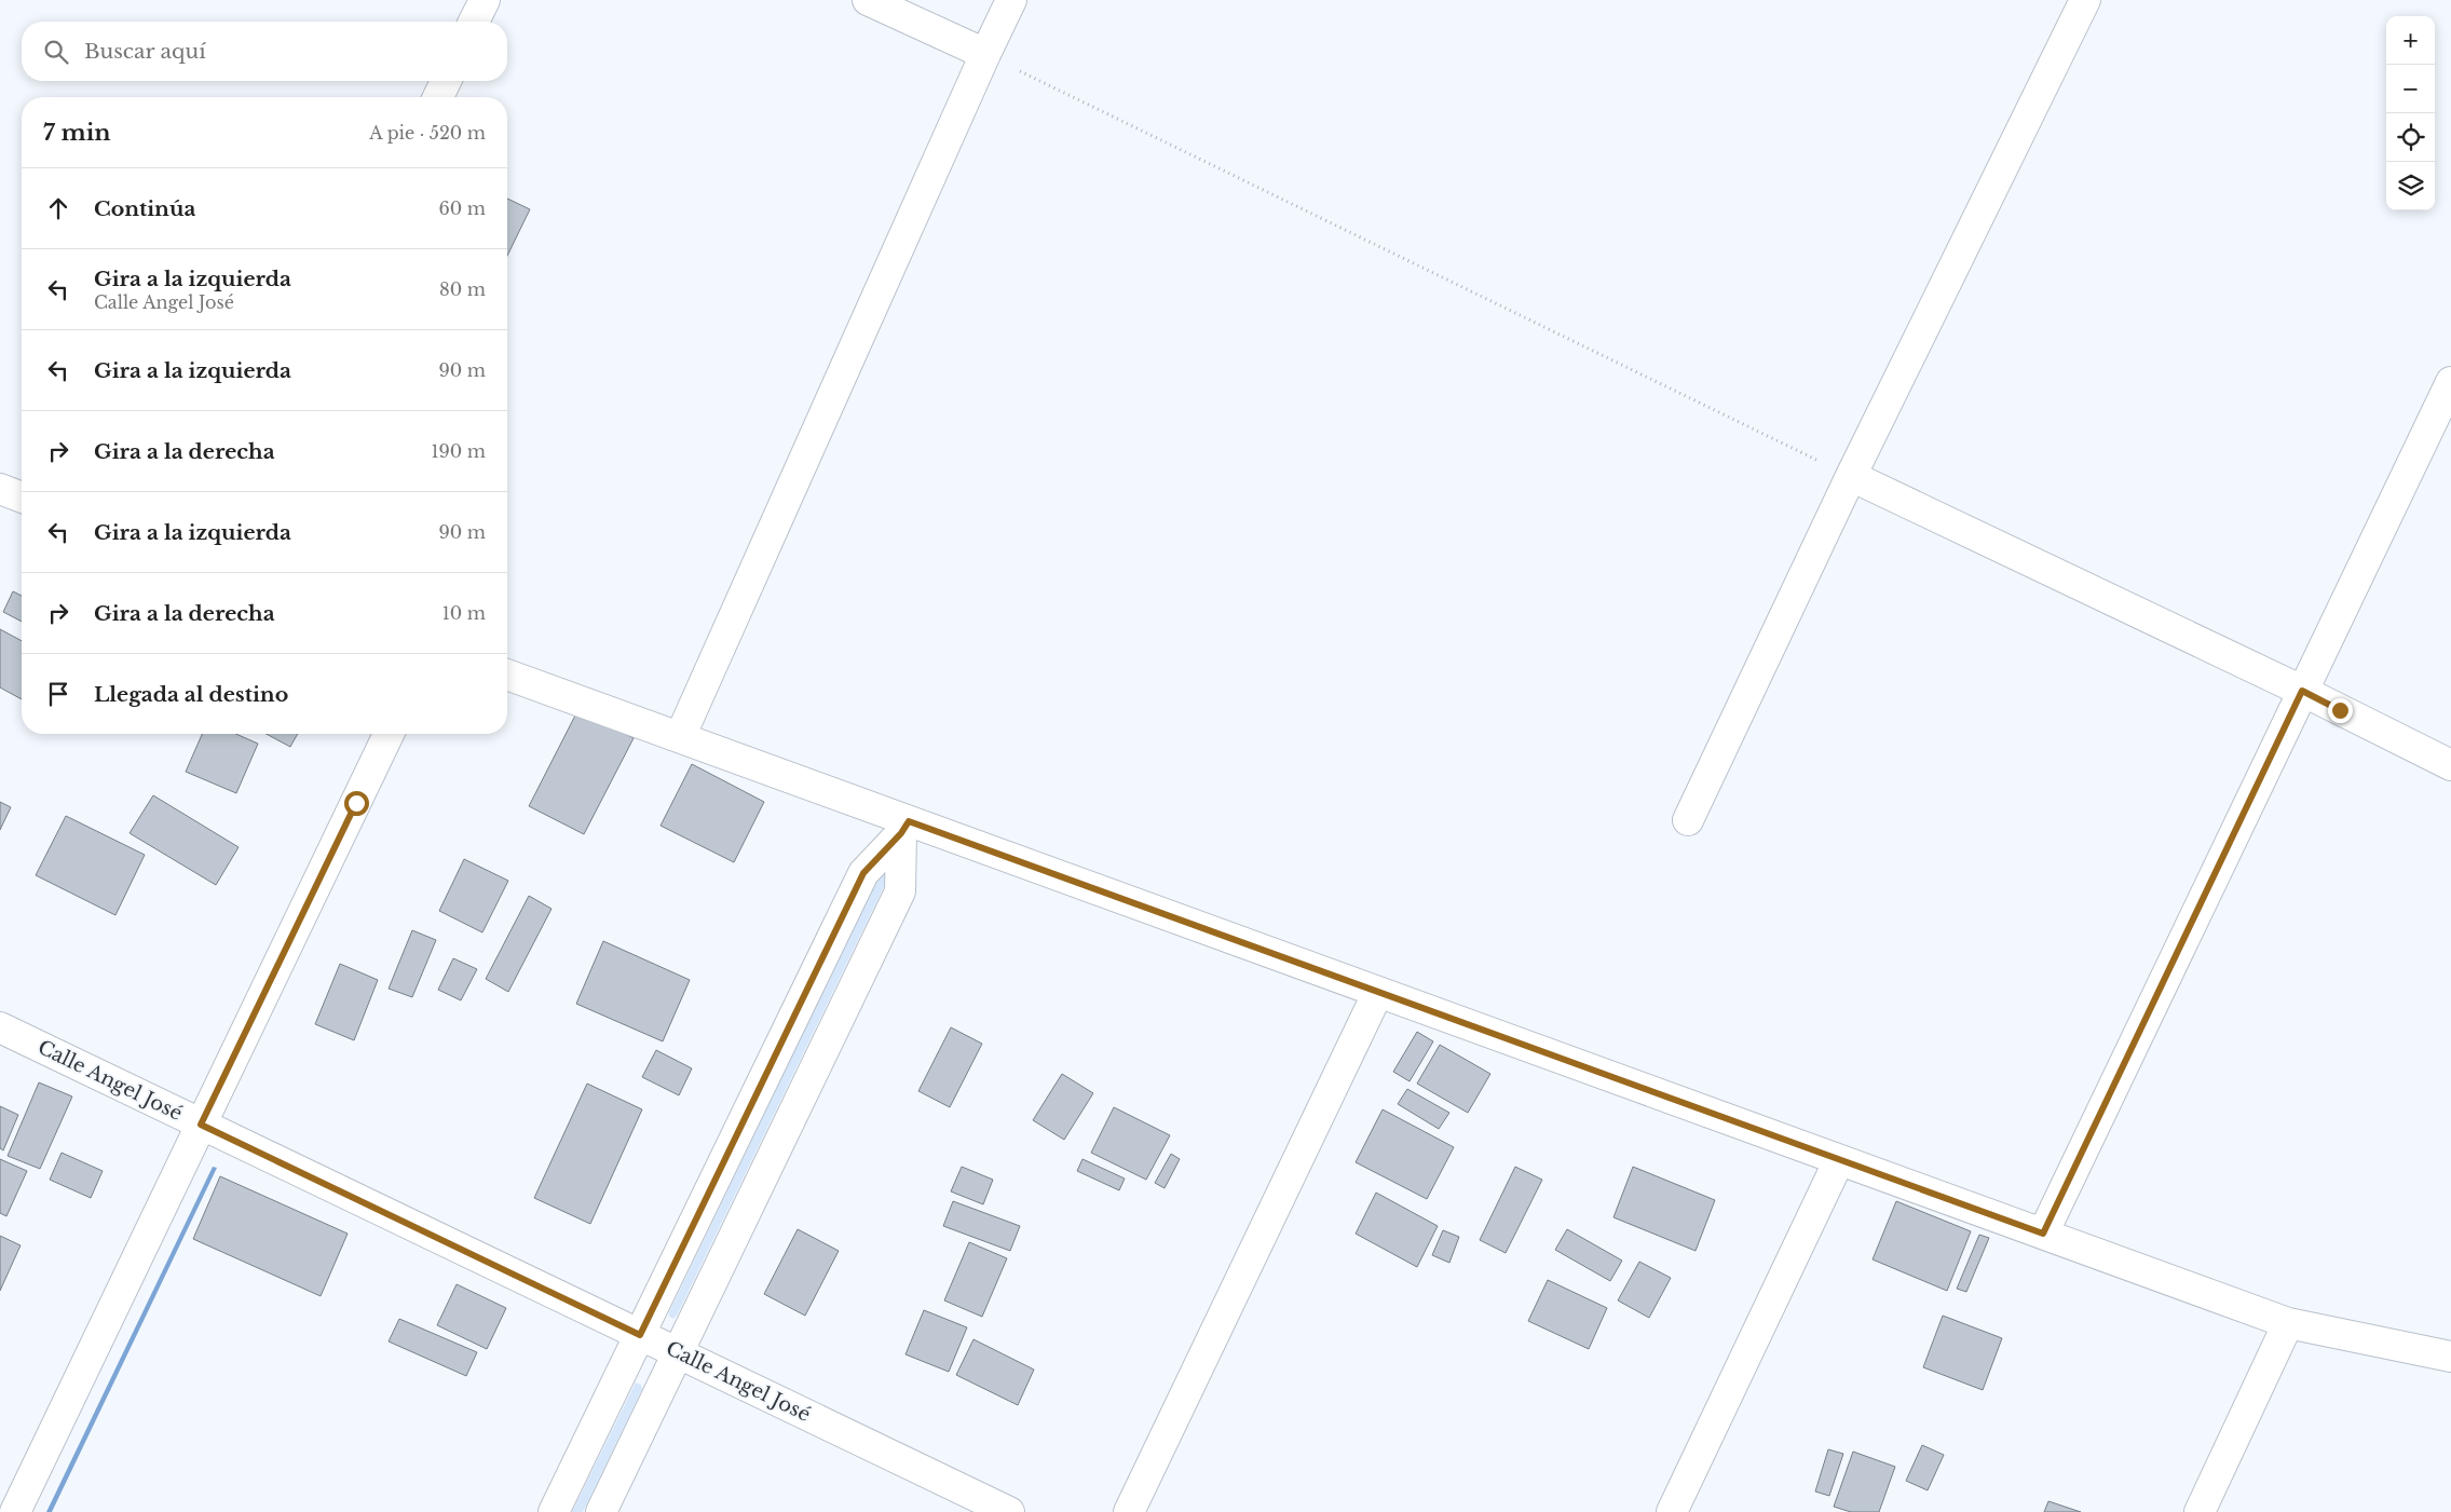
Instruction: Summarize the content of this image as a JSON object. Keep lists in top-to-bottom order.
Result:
{
  "streets": {
    "street": ["Calle Angel José"]
  },
  "page": {
    "map_buttons": ["+", "−"],
    "search": "Buscar aquí",
    "heading": ["7 min", "A pie · 520 m"],
    "list": [
      ["Continúa", "60 m"],
      ["Gira a la izquierda", "Calle Angel José", "80 m"],
      ["Gira a la izquierda", "90 m"],
      ["Gira a la derecha", "190 m"],
      ["Gira a la izquierda", "90 m"],
      ["Gira a la derecha", "10 m"],
      "Llegada al destino"
    ]
  }
}
